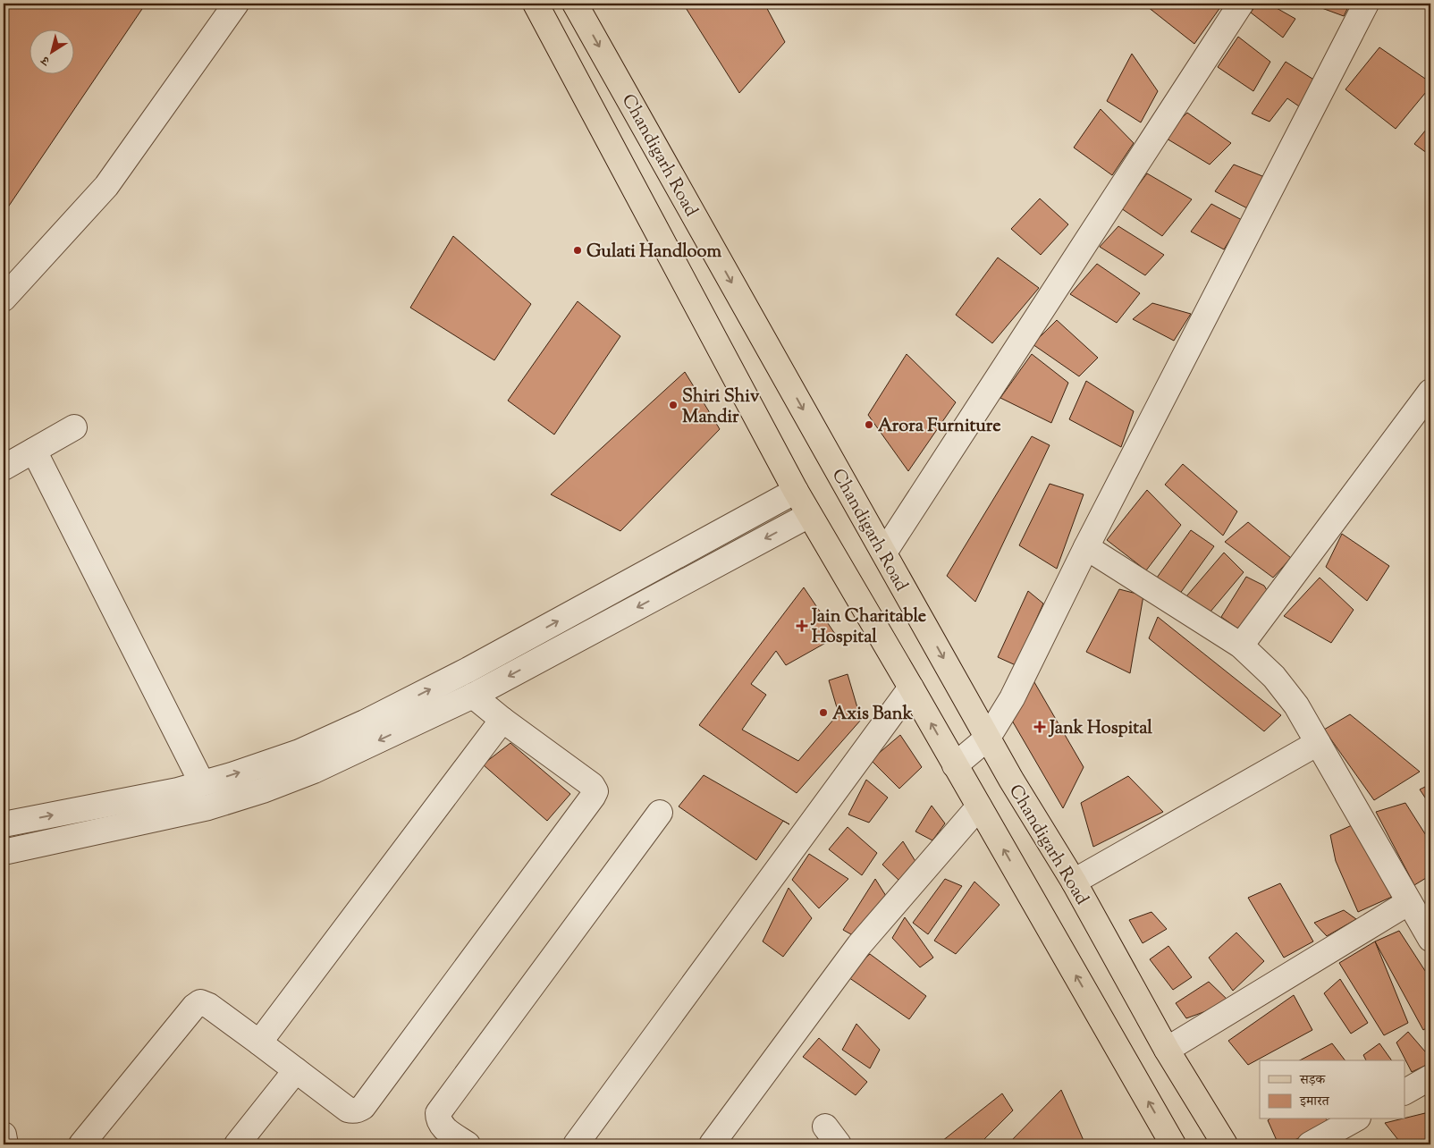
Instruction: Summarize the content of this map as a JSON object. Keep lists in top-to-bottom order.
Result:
{
  "streets": {
    "main road": ["Chandigarh Road"]
  },
  "places": {
    "other": [
      "Gulati Handloom",
      "Shiri Shiv Mandir",
      "Arora Furniture",
      "Axis Bank"
    ],
    "health": ["Jain Charitable Hospital", "Jank Hospital"]
  },
  "legend": ["सड़क", "इमारत"],
  "north": "bottom left"
}
